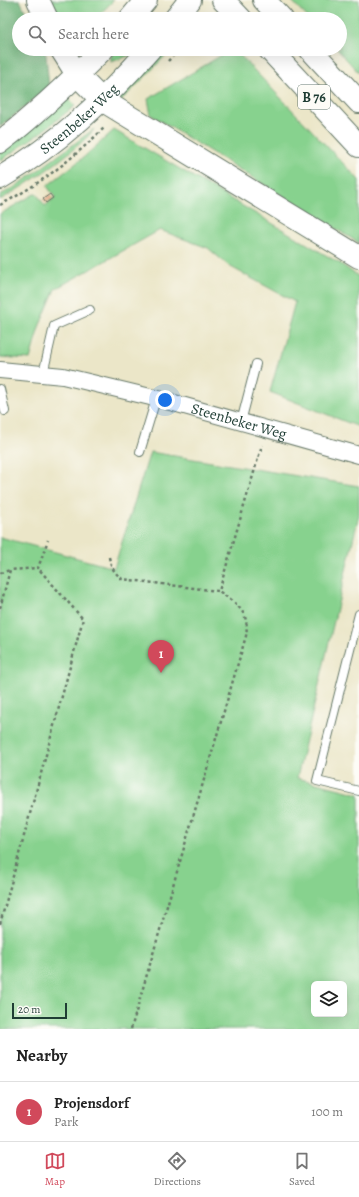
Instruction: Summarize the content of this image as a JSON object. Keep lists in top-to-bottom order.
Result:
{
  "streets": {
    "main road": ["B 76", "Steenbeker Weg"]
  },
  "scale_bar": "20 m",
  "page": {
    "search": "Search here",
    "pins": "1",
    "scale": "20 m",
    "heading": "Nearby",
    "list": [
      {
        "mark": "1",
        "name": "Projensdorf",
        "note": "Park",
        "value": "100 m"
      }
    ],
    "nav": ["Map", "Directions", "Saved"]
  }
}
